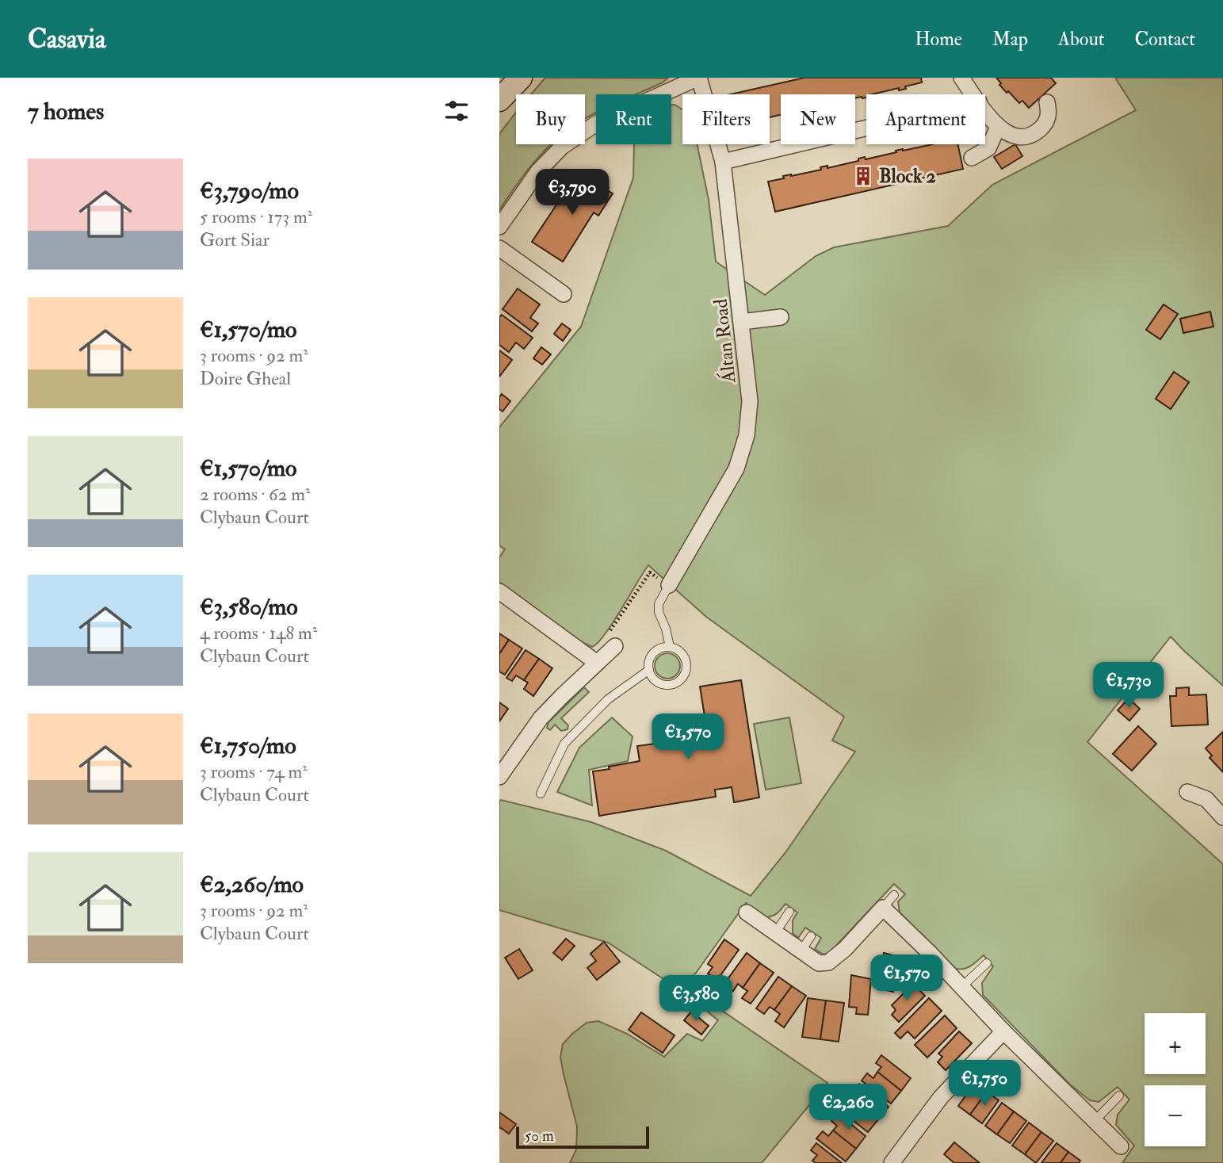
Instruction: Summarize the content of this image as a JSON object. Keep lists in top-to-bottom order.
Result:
{
  "streets": {
    "street": ["Áltan Road"]
  },
  "places": {
    "building": ["Block 2"]
  },
  "scale_bar": "50 m",
  "page": {
    "header": "Casavia",
    "nav": [
      "Home",
      "Map",
      "About",
      "Contact"
    ],
    "heading": "7 homes",
    "chip": [
      "Buy",
      "Rent",
      "Filters",
      "New",
      "Apartment"
    ],
    "list": [
      {
        "name": "€3,790/mo",
        "note": "5 rooms · 173 m² · Gort Siar"
      },
      {
        "name": "€1,570/mo",
        "note": "3 rooms · 92 m² · Doire Gheal"
      },
      {
        "name": "€1,570/mo",
        "note": "2 rooms · 62 m² · Clybaun Court"
      },
      {
        "name": "€3,580/mo",
        "note": "4 rooms · 148 m² · Clybaun Court"
      },
      {
        "name": "€1,750/mo",
        "note": "3 rooms · 74 m² · Clybaun Court"
      },
      {
        "name": "€2,260/mo",
        "note": "3 rooms · 92 m² · Clybaun Court"
      }
    ],
    "price": [
      "€3,790",
      "€1,730",
      "€1,570",
      "€1,570",
      "€3,580",
      "€1,750",
      "€2,260"
    ],
    "map_buttons": ["+", "−"],
    "scale": "50 m"
  }
}
